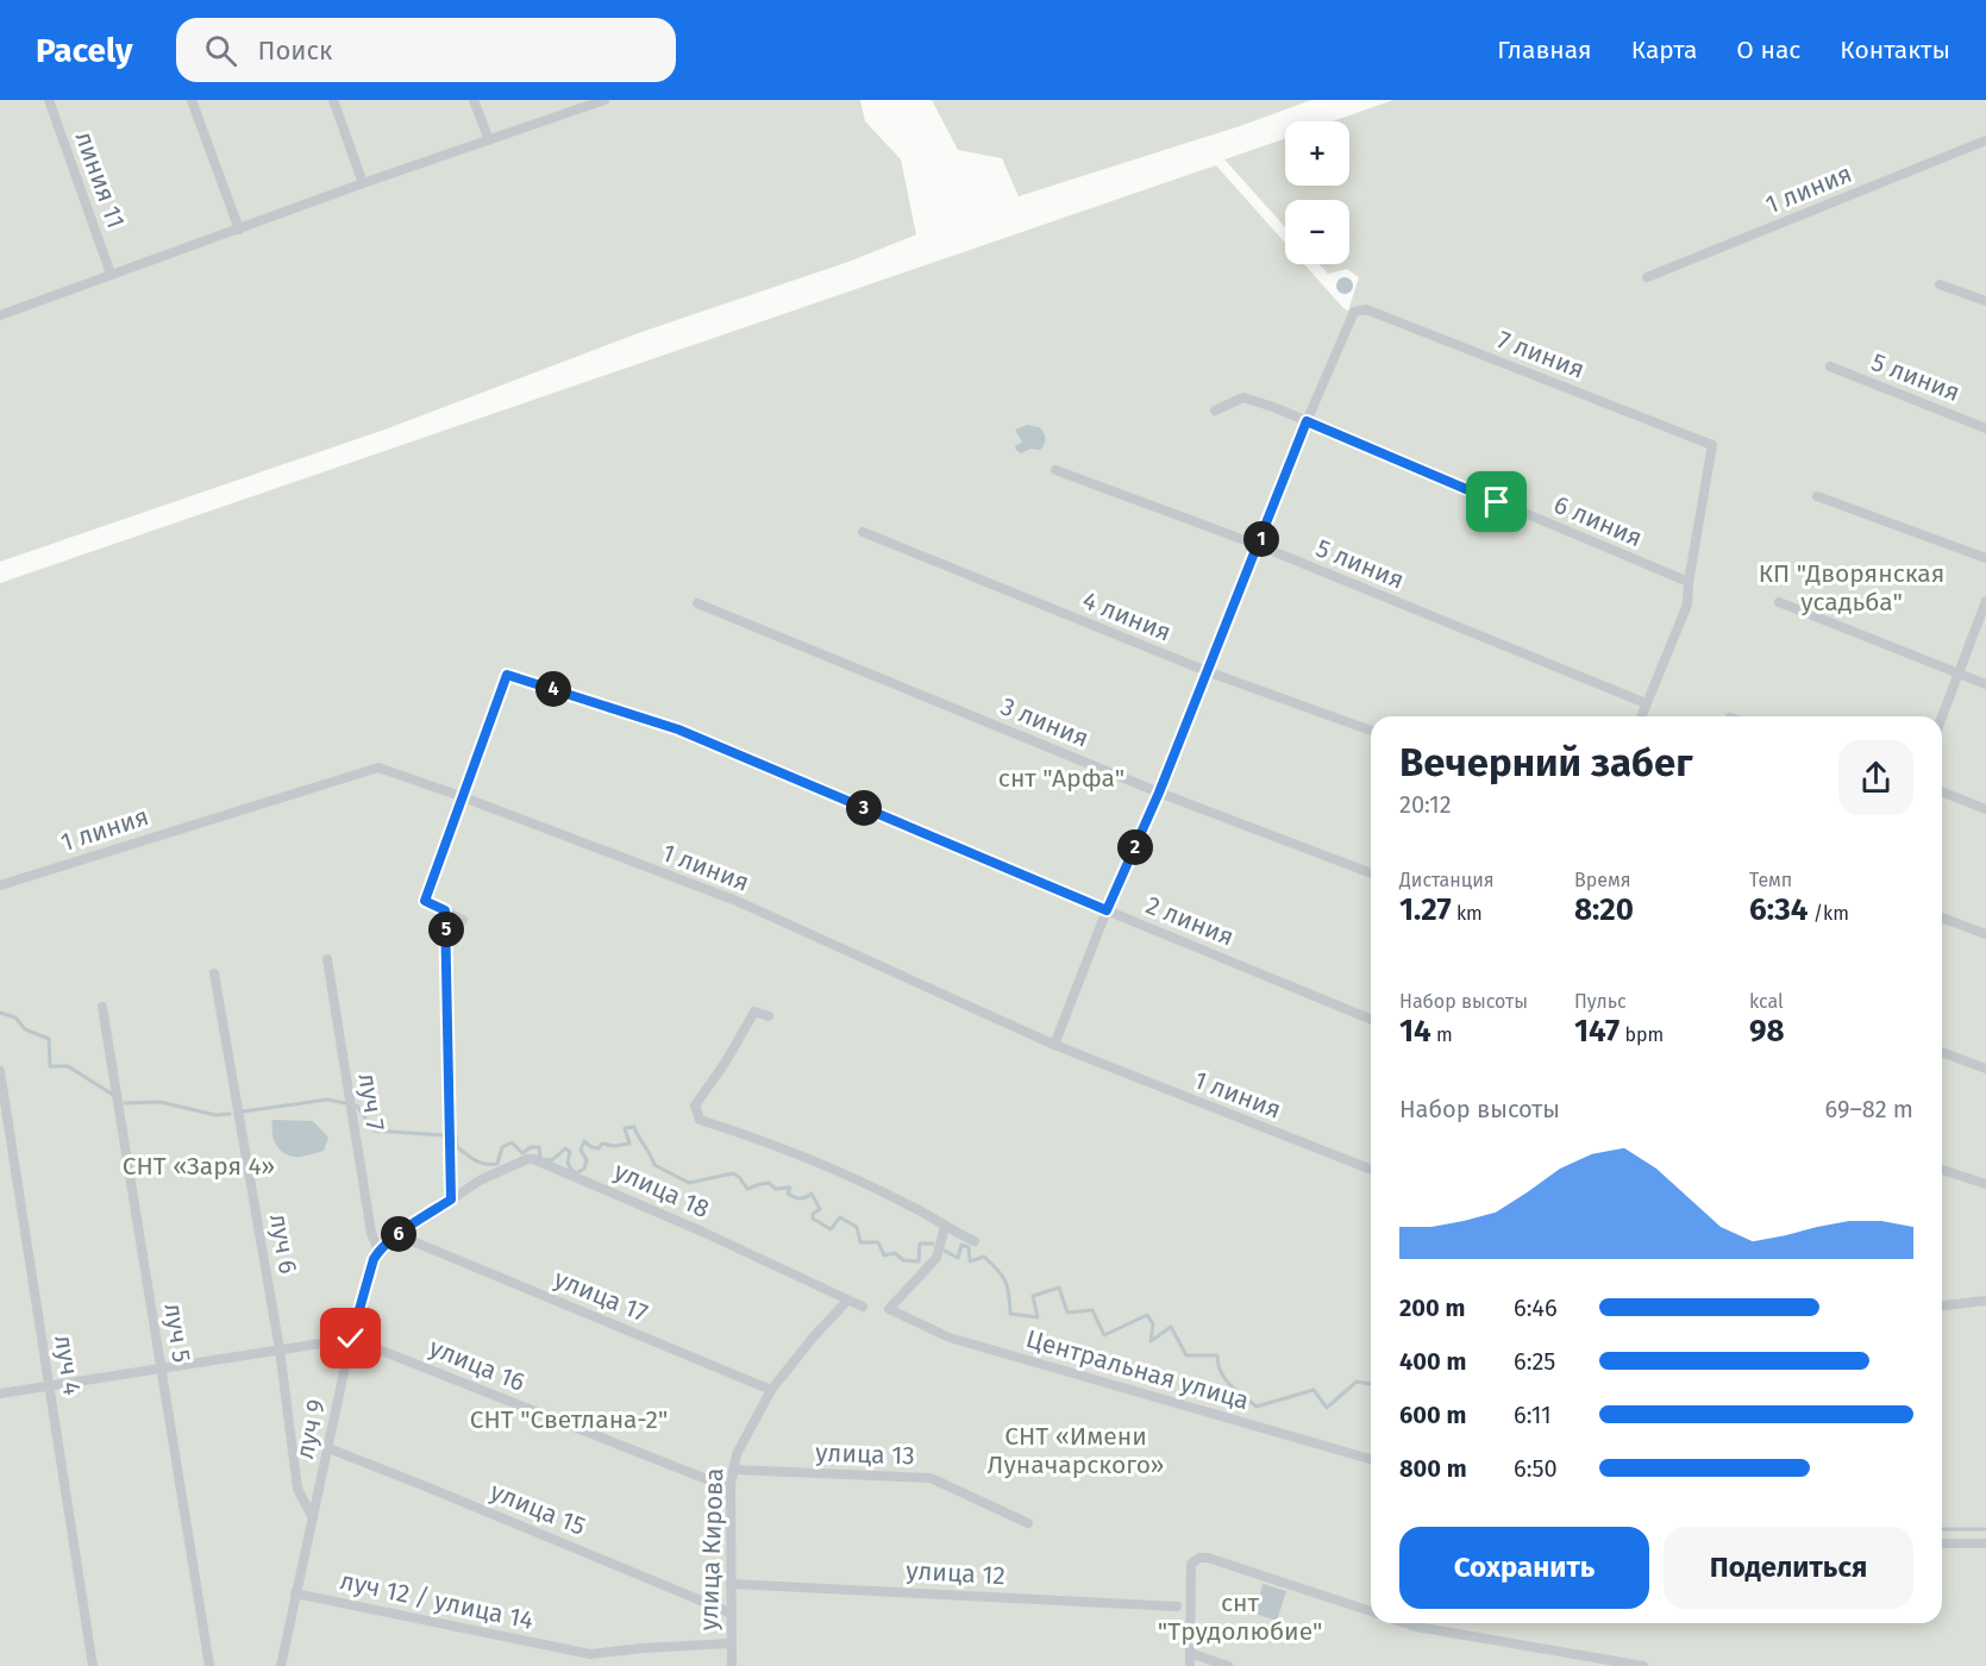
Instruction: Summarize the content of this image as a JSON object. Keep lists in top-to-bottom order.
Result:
{
  "streets": {
    "street": [
      "линия 11",
      "1 линия",
      "7 линия",
      "5 линия",
      "6 линия",
      "4 линия",
      "3 линия",
      "2 линия",
      "луч 7",
      "улица 18",
      "луч 6",
      "улица 17",
      "луч 5",
      "луч 4",
      "улица 16",
      "Центральная улица",
      "луч 9",
      "улица 13",
      "улица 15",
      "улица Кирова",
      "улица 12",
      "луч 12 / улица 14"
    ]
  },
  "crossings": [
    ["1 линия", "2 линия"],
    ["7 линия", "6 линия"],
    ["луч 7", "луч 9"],
    ["улица 18", "улица Кирова"],
    ["луч 6", "луч 9"],
    ["улица 17", "улица Кирова"],
    ["улица 16", "улица Кирова"],
    ["луч 9", "улица 15"],
    ["луч 9", "луч 12 / улица 14"],
    ["улица 13", "улица Кирова"],
    ["улица 15", "улица Кирова"],
    ["улица Кирова", "улица 12"],
    ["улица Кирова", "луч 12 / улица 14"]
  ],
  "parks": [
    "КП \"Дворянская усадьба\"",
    "снт \"Арфа\"",
    "СНТ «Заря 4»",
    "СНТ \"Светлана-2\"",
    "СНТ «Имени Луначарского»",
    "снт \"Трудолюбие\""
  ],
  "page": {
    "header": "Pacely",
    "search": "Поиск",
    "nav": [
      "Главная",
      "Карта",
      "О нас",
      "Контакты"
    ],
    "map_buttons": ["+", "−"],
    "pins": [
      "1",
      "4",
      "3",
      "2",
      "5",
      "6"
    ],
    "heading": ["Вечерний забег", "20:12"],
    "stats": [
      ["Дистанция", "1.27 km"],
      ["Время", "8:20"],
      ["Темп", "6:34 /km"],
      ["Набор высоты", "14 m"],
      ["Пульс", "147 bpm"],
      ["kcal", "98"]
    ],
    "chart": ["Набор высоты", "69–82 m"],
    "list": [
      {
        "name": "200 m",
        "note": "6:46"
      },
      {
        "name": "400 m",
        "note": "6:25"
      },
      {
        "name": "600 m",
        "note": "6:11"
      },
      {
        "name": "800 m",
        "note": "6:50"
      }
    ],
    "buttons": ["Сохранить", "Поделиться"]
  }
}
